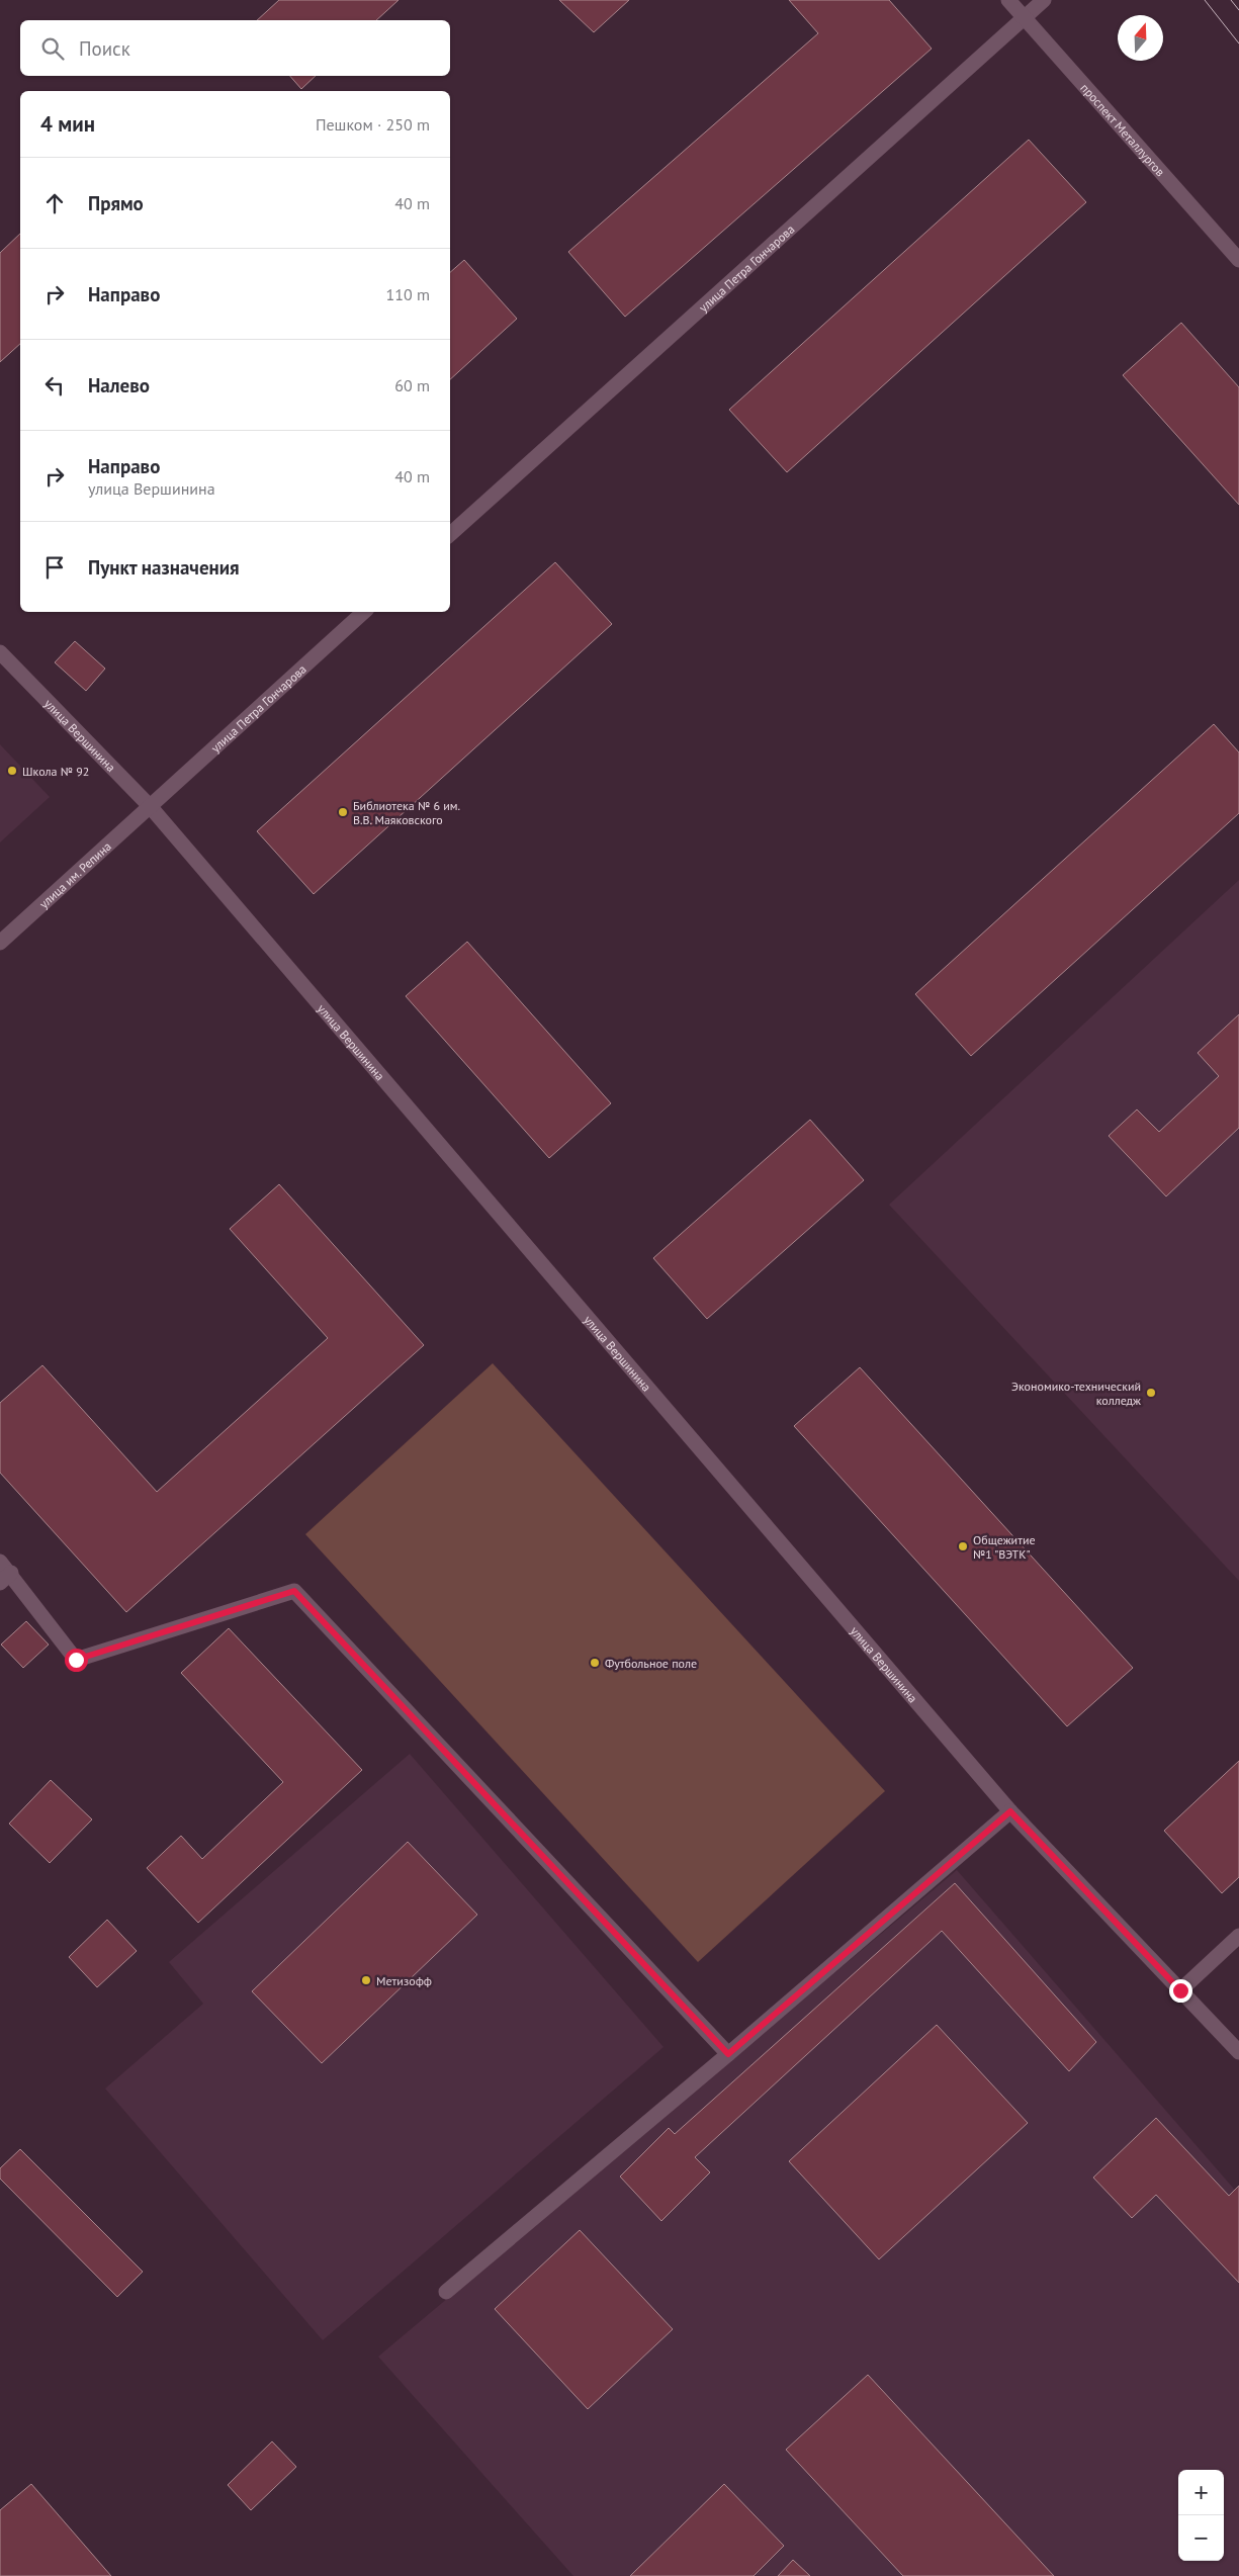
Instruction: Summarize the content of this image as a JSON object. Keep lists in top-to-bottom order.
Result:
{
  "streets": {
    "street": [
      "проспект Металлургов",
      "улица Петра Гончарова",
      "улица Вершинина",
      "улица им. Репина"
    ]
  },
  "crossings": [
    ["проспект Металлургов", "улица Петра Гончарова"],
    ["улица Петра Гончарова", "улица Вершинина"],
    ["улица Петра Гончарова", "улица им. Репина"],
    ["улица Вершинина", "улица им. Репина"]
  ],
  "places": [
    "Школа № 92",
    "Библиотека № 6 им. В.В. Маяковского",
    "Экономико-технический колледж",
    "Общежитие №1 \"ВЭТК\"",
    "Футбольное поле",
    "Метизофф"
  ],
  "north": "top",
  "page": {
    "search": "Поиск",
    "heading": ["4 мин", "Пешком · 250 m"],
    "list": [
      ["Прямо", "40 m"],
      ["Направо", "110 m"],
      ["Налево", "60 m"],
      ["Направо", "улица Вершинина", "40 m"],
      "Пункт назначения"
    ],
    "map_buttons": ["+", "−"]
  }
}
